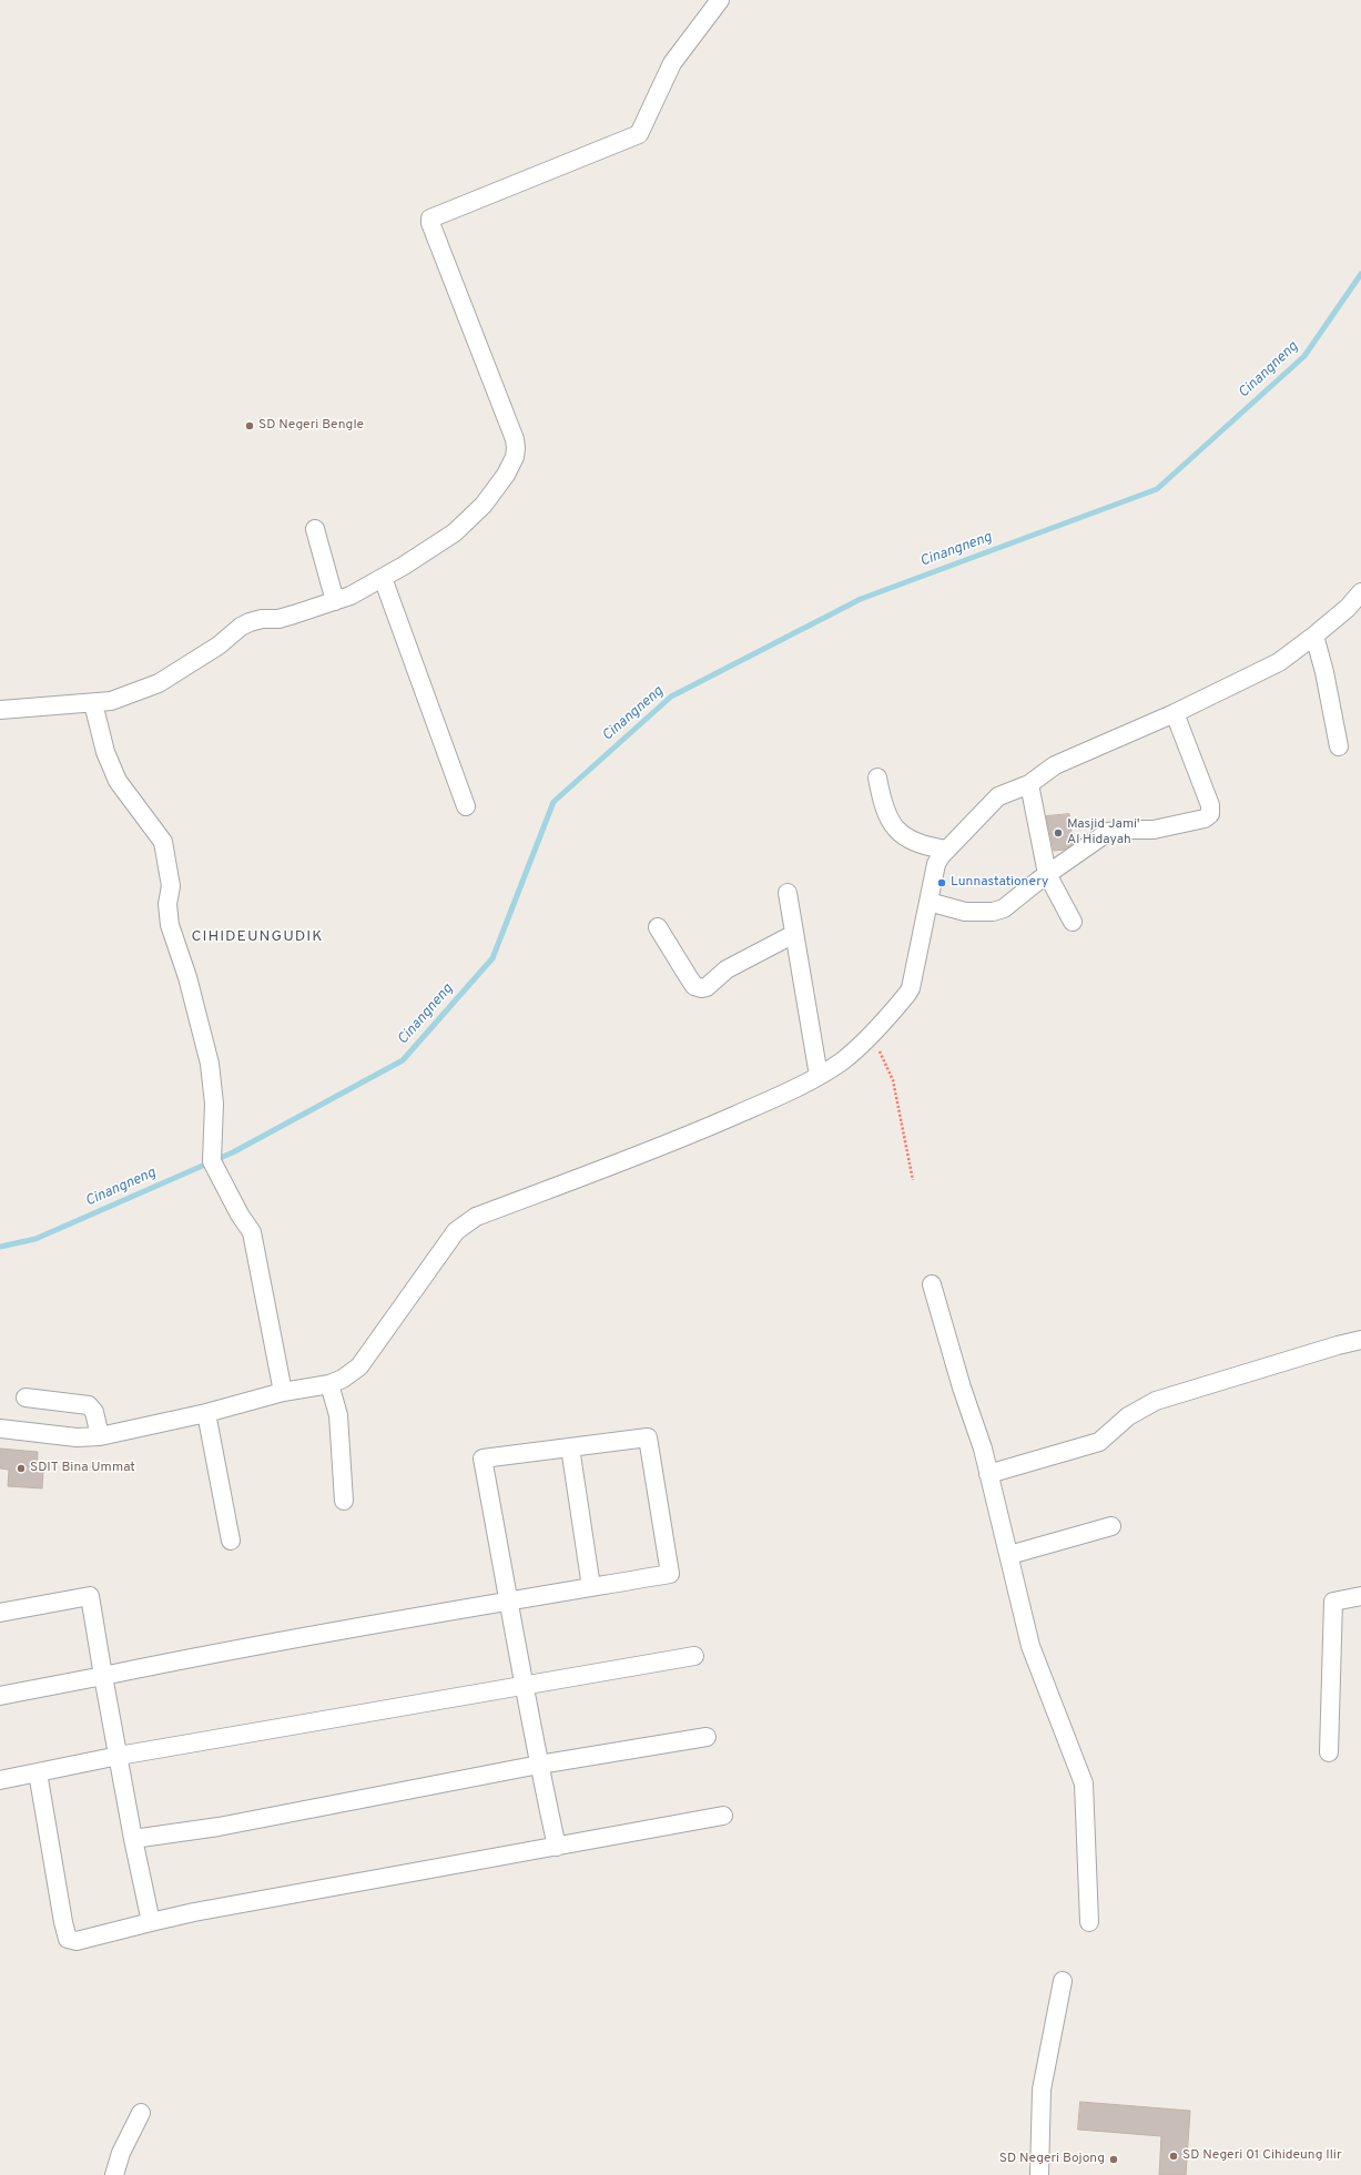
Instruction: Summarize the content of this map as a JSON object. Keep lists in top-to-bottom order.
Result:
{
  "districts": ["CIHIDEUNGUDIK"],
  "water": ["Cinangneng"],
  "places": [
    "SD Negeri Bengle",
    "Masjid Jami' Al Hidayah",
    "Lunnastationery",
    "SDIT Bina Ummat",
    "SD Negeri 01 Cihideung Ilir",
    "SD Negeri Bojong"
  ]
}
